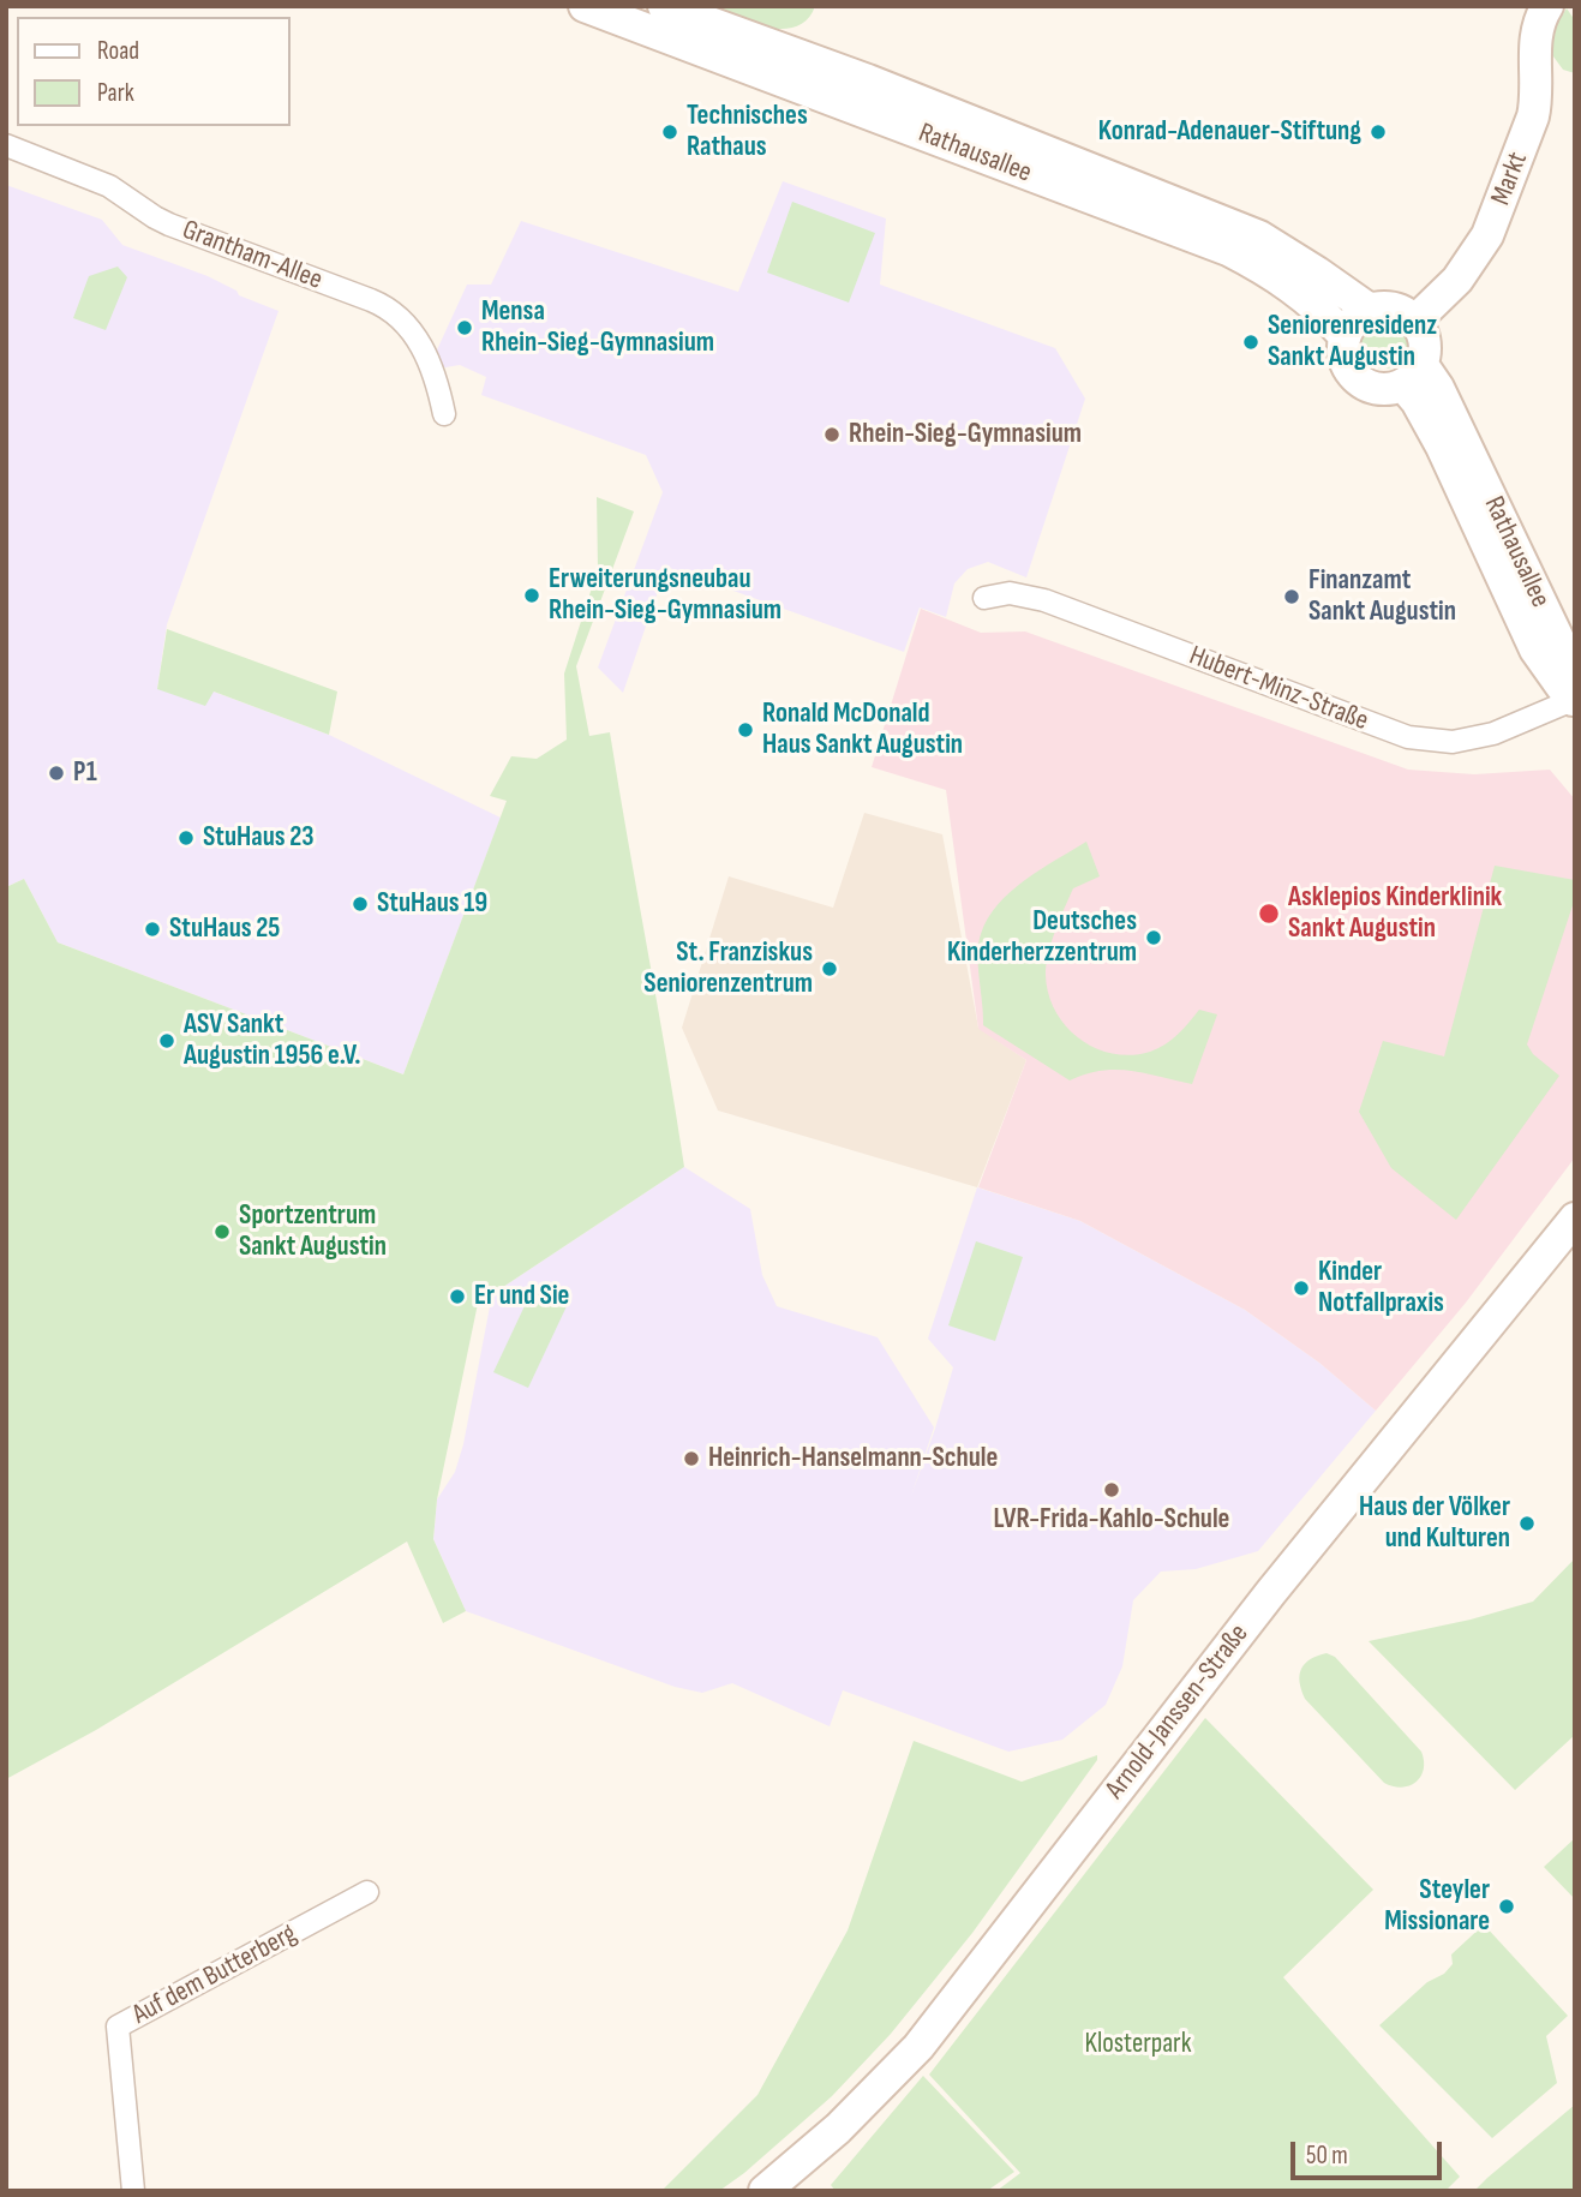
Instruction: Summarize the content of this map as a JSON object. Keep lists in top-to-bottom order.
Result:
{
  "streets": {
    "street": [
      "Rathausallee",
      "Markt",
      "Grantham-Allee",
      "Hubert-Minz-Straße",
      "Arnold-Janssen-Straße",
      "Auf dem Butterberg"
    ]
  },
  "crossings": [
    ["Rathausallee", "Markt"],
    ["Rathausallee", "Hubert-Minz-Straße"]
  ],
  "parks": ["Klosterpark"],
  "places": [
    "Technisches Rathaus",
    "Konrad-Adenauer-Stiftung",
    "Mensa Rhein-Sieg-Gymnasium",
    "Seniorenresidenz Sankt Augustin",
    "Rhein-Sieg-Gymnasium",
    "Erweiterungsneubau Rhein-Sieg-Gymnasium",
    "Finanzamt Sankt Augustin",
    "Ronald McDonald Haus Sankt Augustin",
    "P1",
    "StuHaus 23",
    "StuHaus 19",
    "Asklepios Kinderklinik Sankt Augustin",
    "StuHaus 25",
    "Deutsches Kinderherzzentrum",
    "St. Franziskus Seniorenzentrum",
    "ASV Sankt Augustin 1956 e.V.",
    "Sportzentrum Sankt Augustin",
    "Kinder Notfallpraxis",
    "Er und Sie",
    "Heinrich-Hanselmann-Schule",
    "LVR-Frida-Kahlo-Schule",
    "Haus der Völker und Kulturen",
    "Steyler Missionare"
  ],
  "legend": ["Road", "Park"],
  "scale_bar": "50 m"
}
